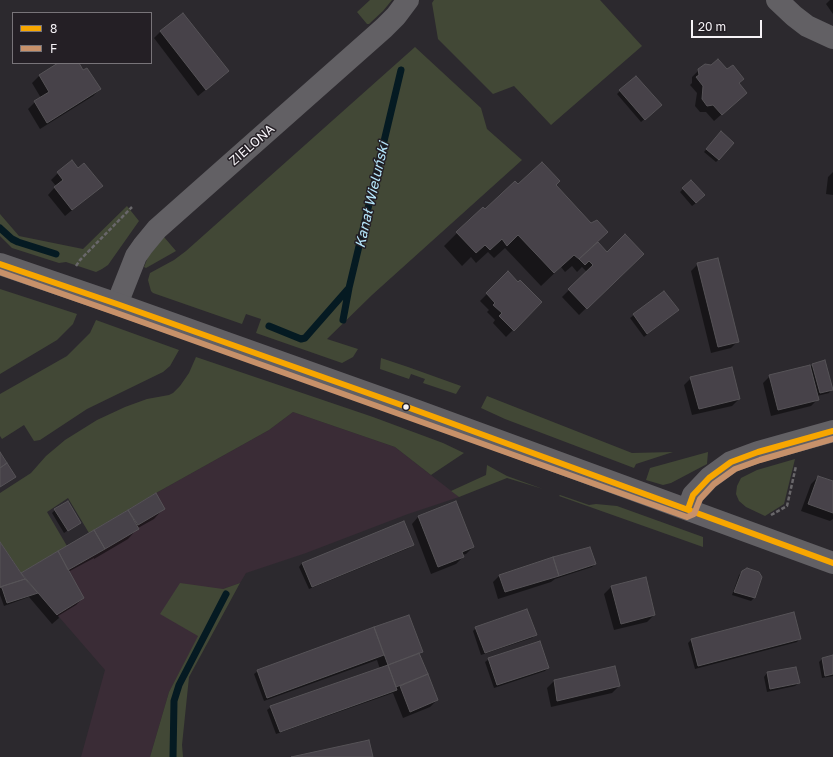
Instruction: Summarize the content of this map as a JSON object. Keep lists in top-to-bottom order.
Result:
{
  "streets": {
    "street": ["ZIELONA"]
  },
  "water": ["Kanał Wieluński"],
  "lines": ["transit line 8", "transit line F"],
  "legend": ["8", "F"],
  "scale_bar": "20 m"
}
